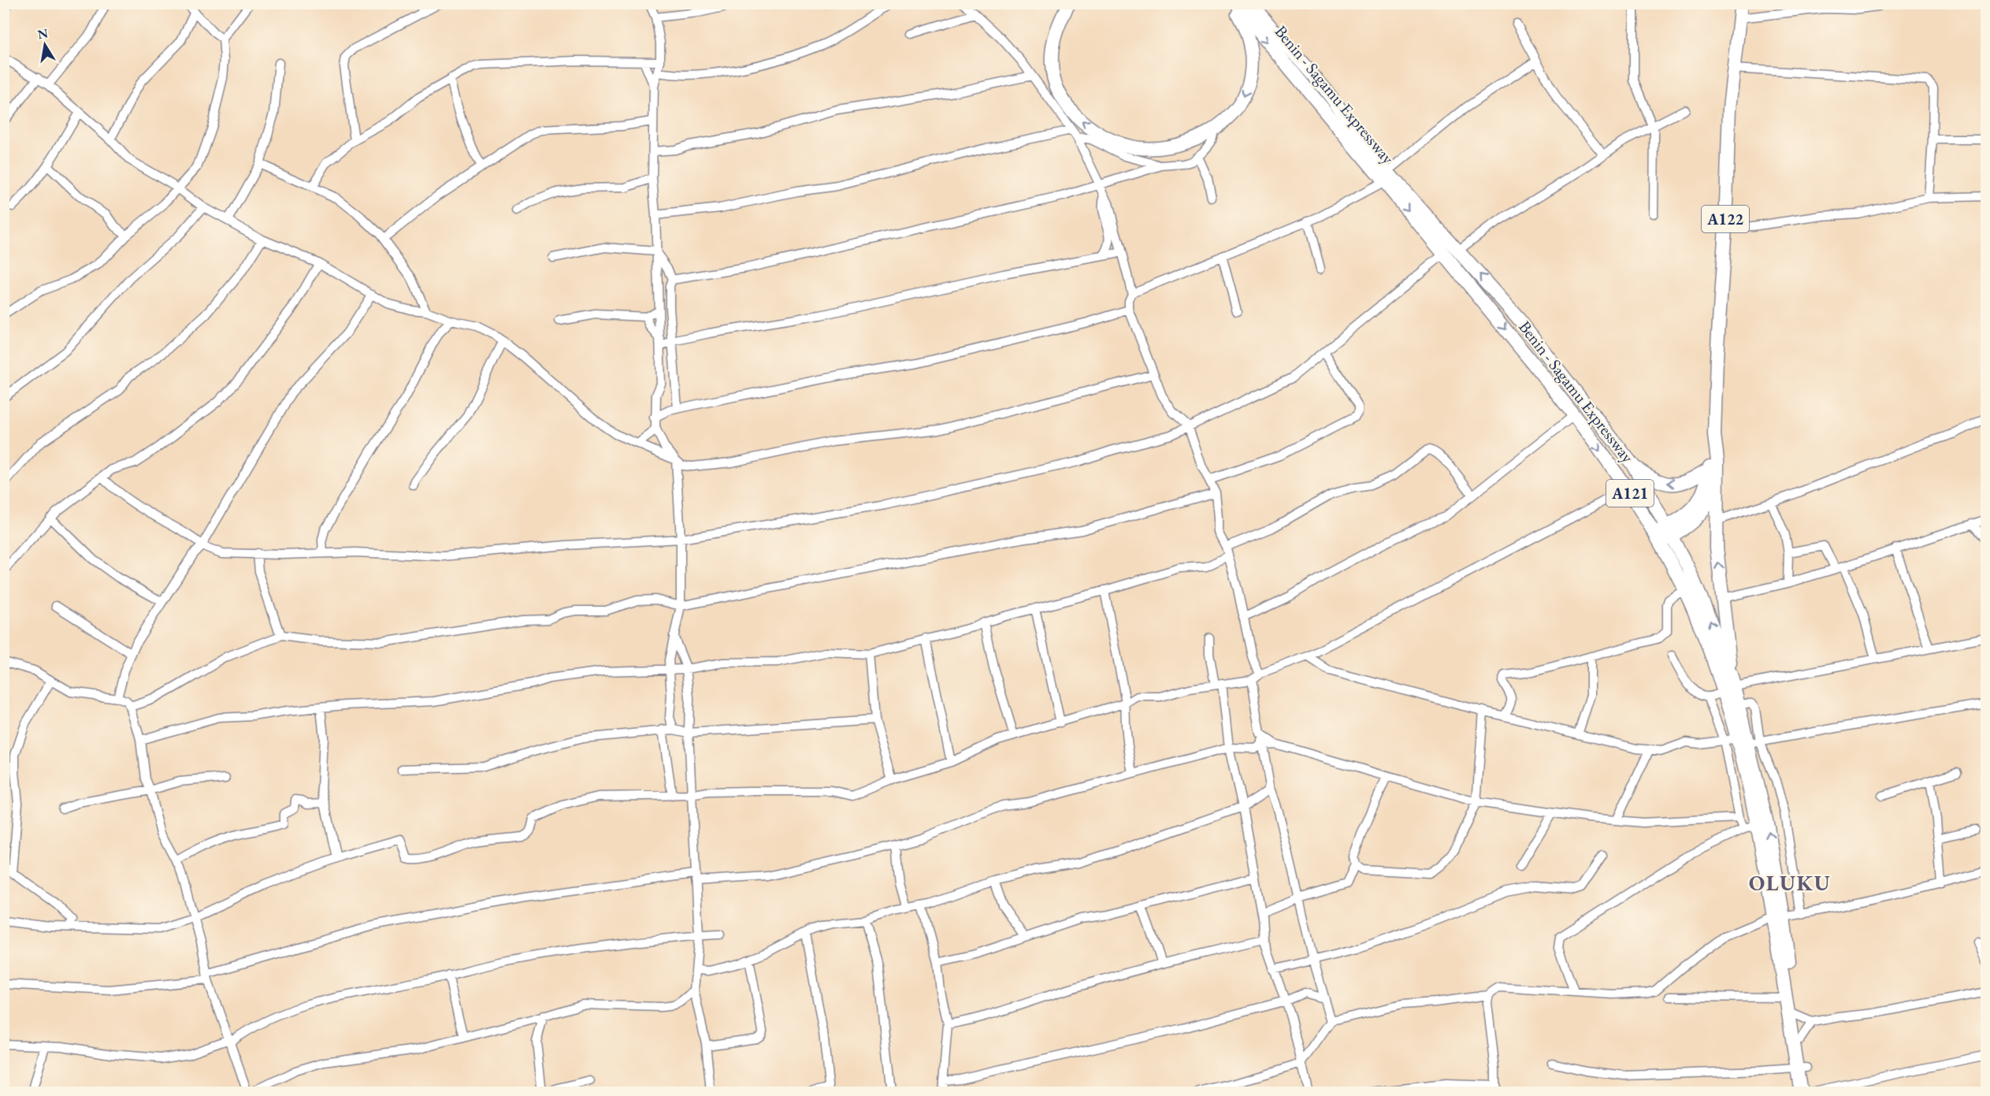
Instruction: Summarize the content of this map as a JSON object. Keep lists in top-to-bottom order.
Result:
{
  "streets": {
    "highway": ["Benin - Sagamu Expressway", "A122", "A121"]
  },
  "crossings": [
    ["Benin - Sagamu Expressway", "A122"],
    ["Benin - Sagamu Expressway", "A121"],
    ["A122", "A121"]
  ],
  "districts": ["OLUKU"],
  "north": "top"
}
